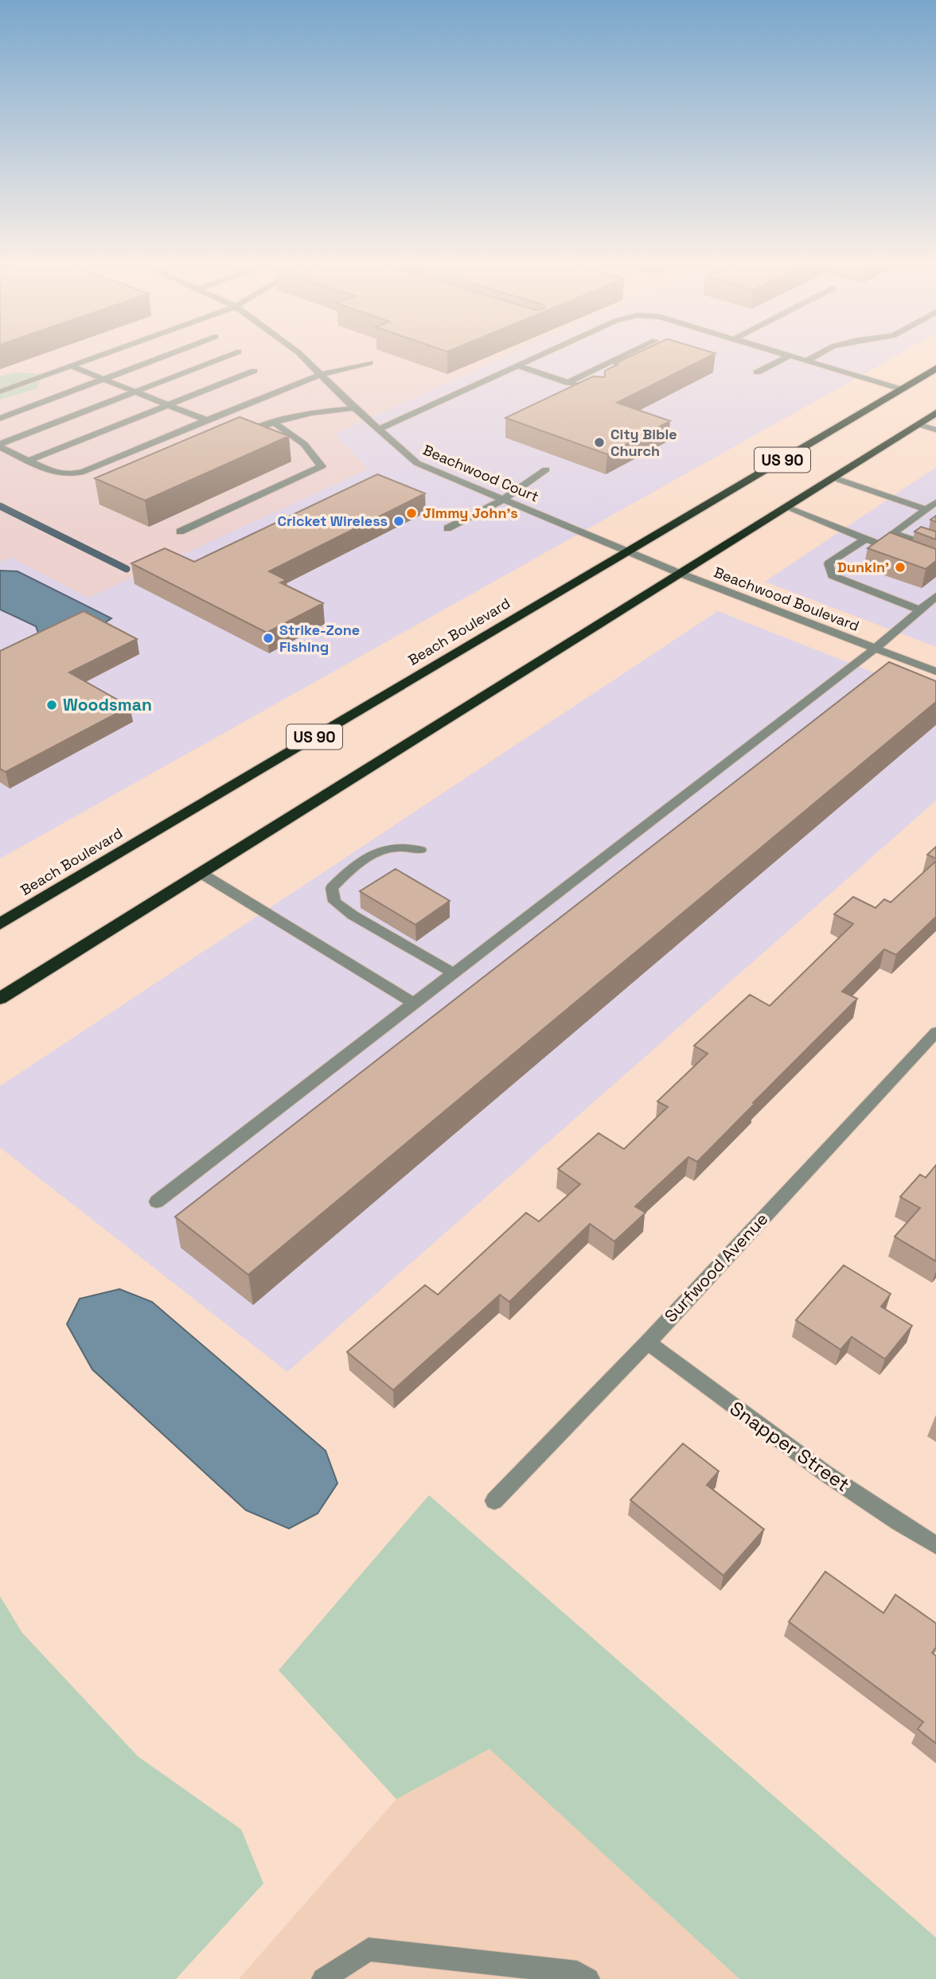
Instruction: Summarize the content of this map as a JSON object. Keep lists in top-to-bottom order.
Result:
{
  "streets": {
    "highway": ["US 90", "Beach Boulevard"],
    "street": [
      "Beachwood Court",
      "Beachwood Boulevard",
      "Surfwood Avenue",
      "Snapper Street"
    ]
  },
  "crossings": [
    ["US 90", "Beachwood Boulevard"],
    ["Beachwood Court", "Beachwood Boulevard"],
    ["Beachwood Court", "Beach Boulevard"],
    ["Beachwood Boulevard", "Beach Boulevard"],
    ["Surfwood Avenue", "Snapper Street"]
  ],
  "places": [
    "City Bible Church",
    "Jimmy John's",
    "Cricket Wireless",
    "Dunkin'",
    "Strike-Zone Fishing",
    "Woodsman"
  ]
}
